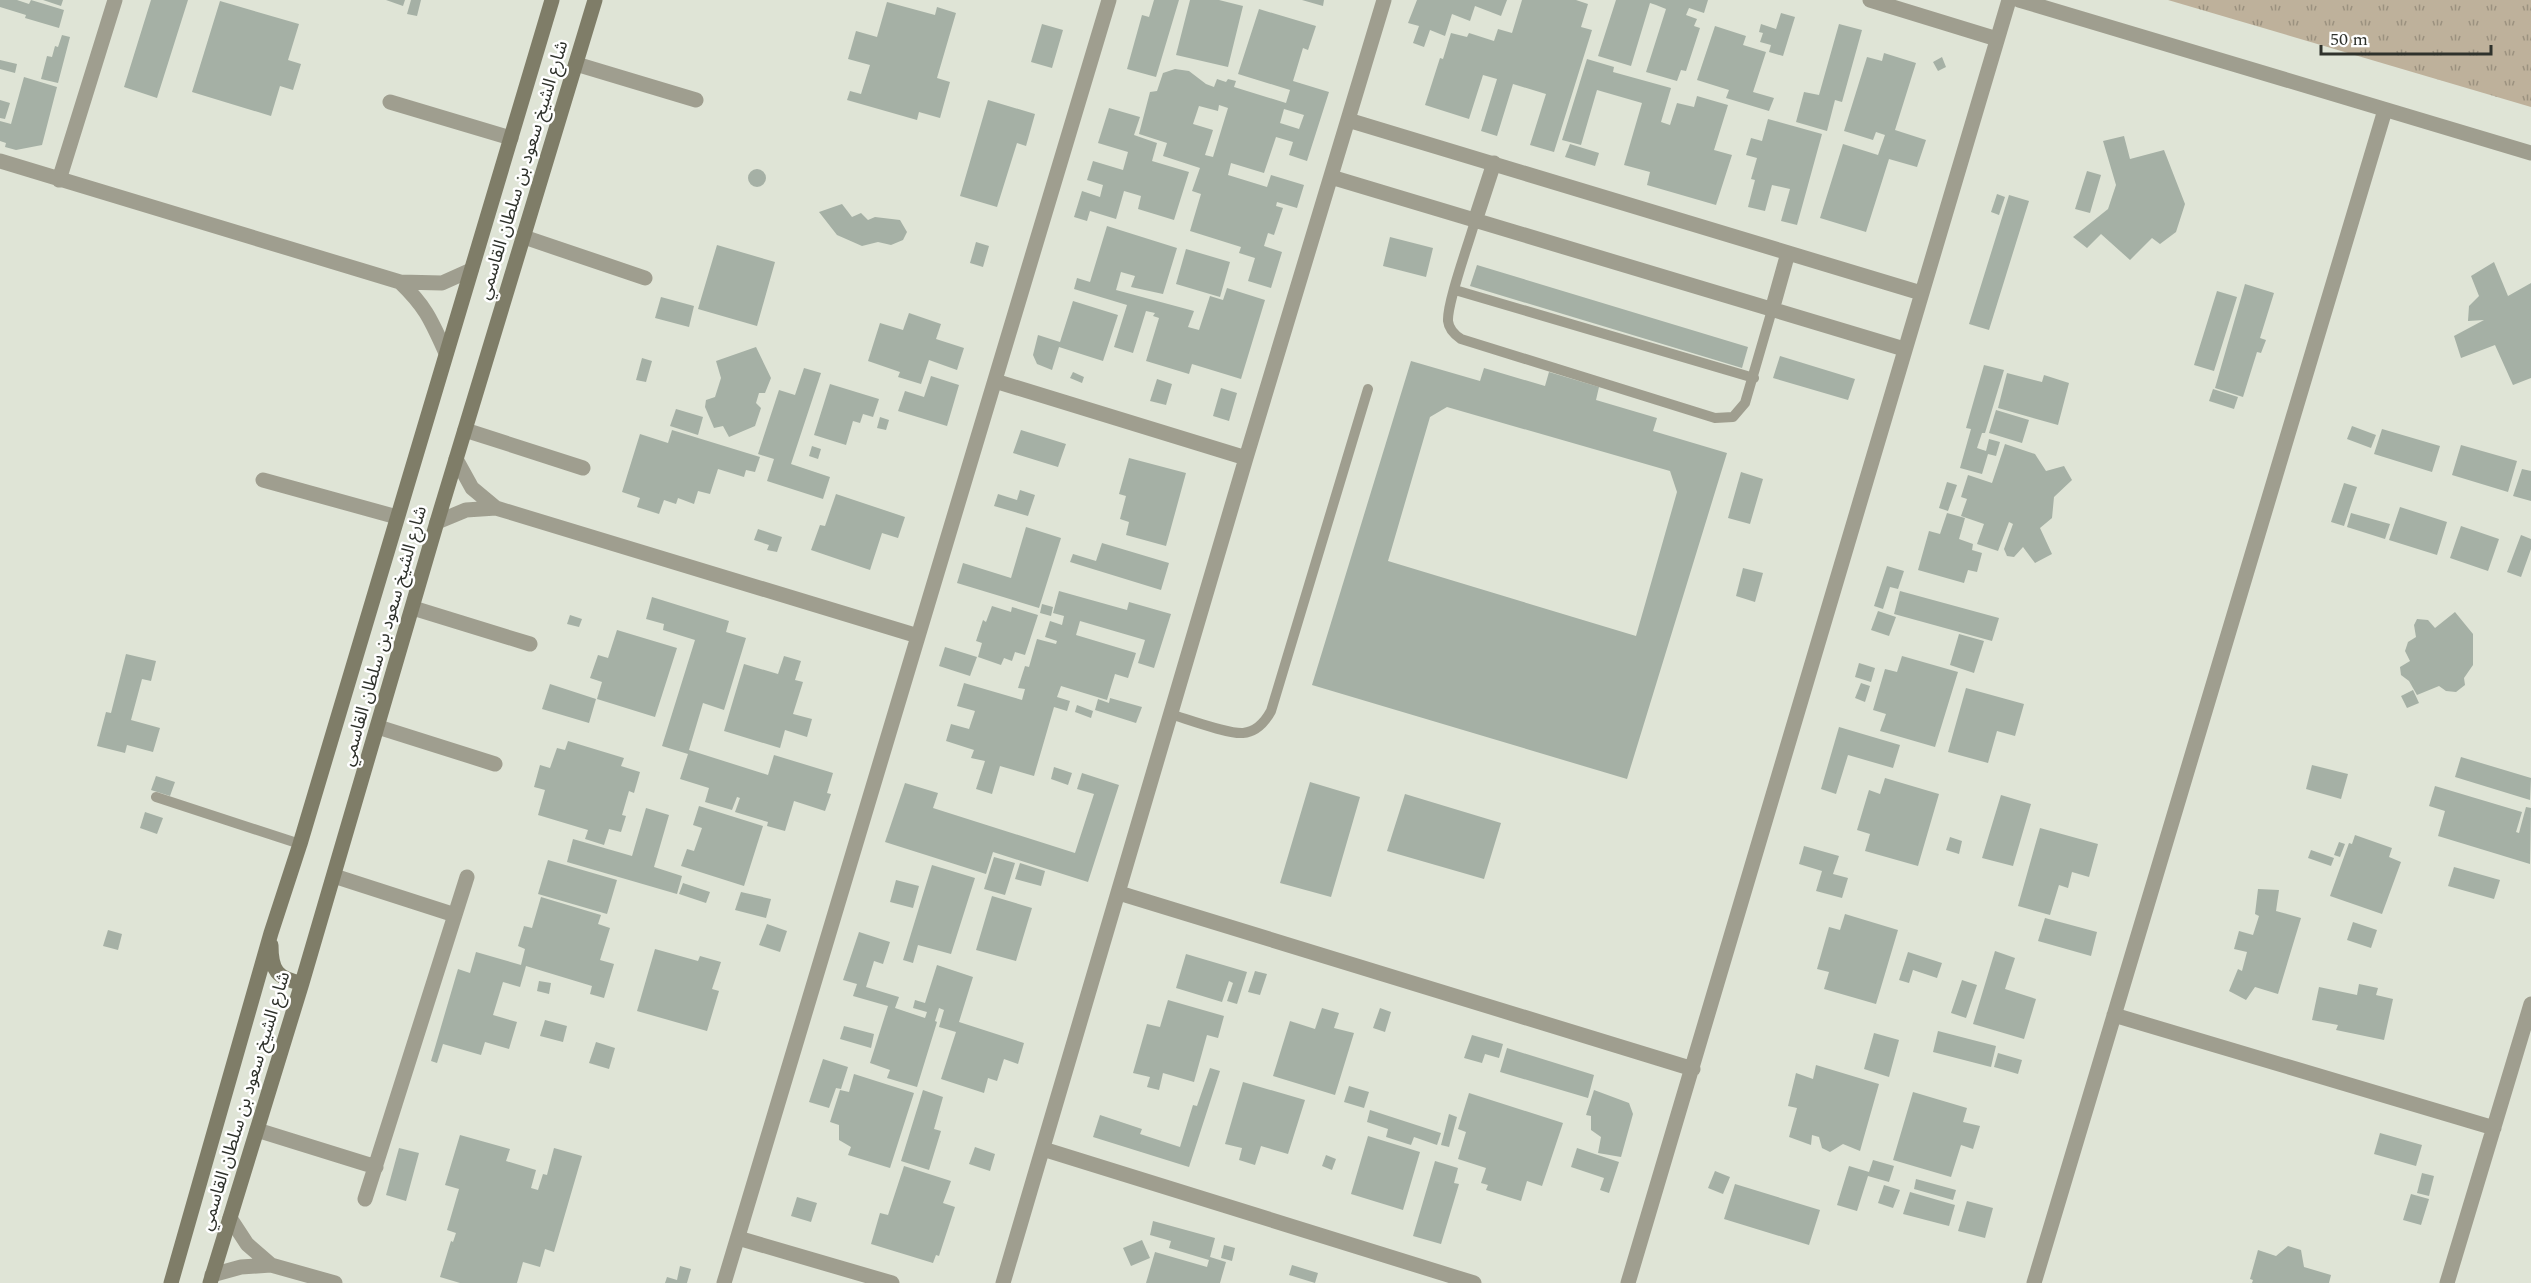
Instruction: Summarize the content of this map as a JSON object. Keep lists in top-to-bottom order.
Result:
{
  "streets": {
    "main road": ["شارع الشيخ سعود بن سلطان القاسمي"]
  },
  "scale_bar": "50 m"
}
